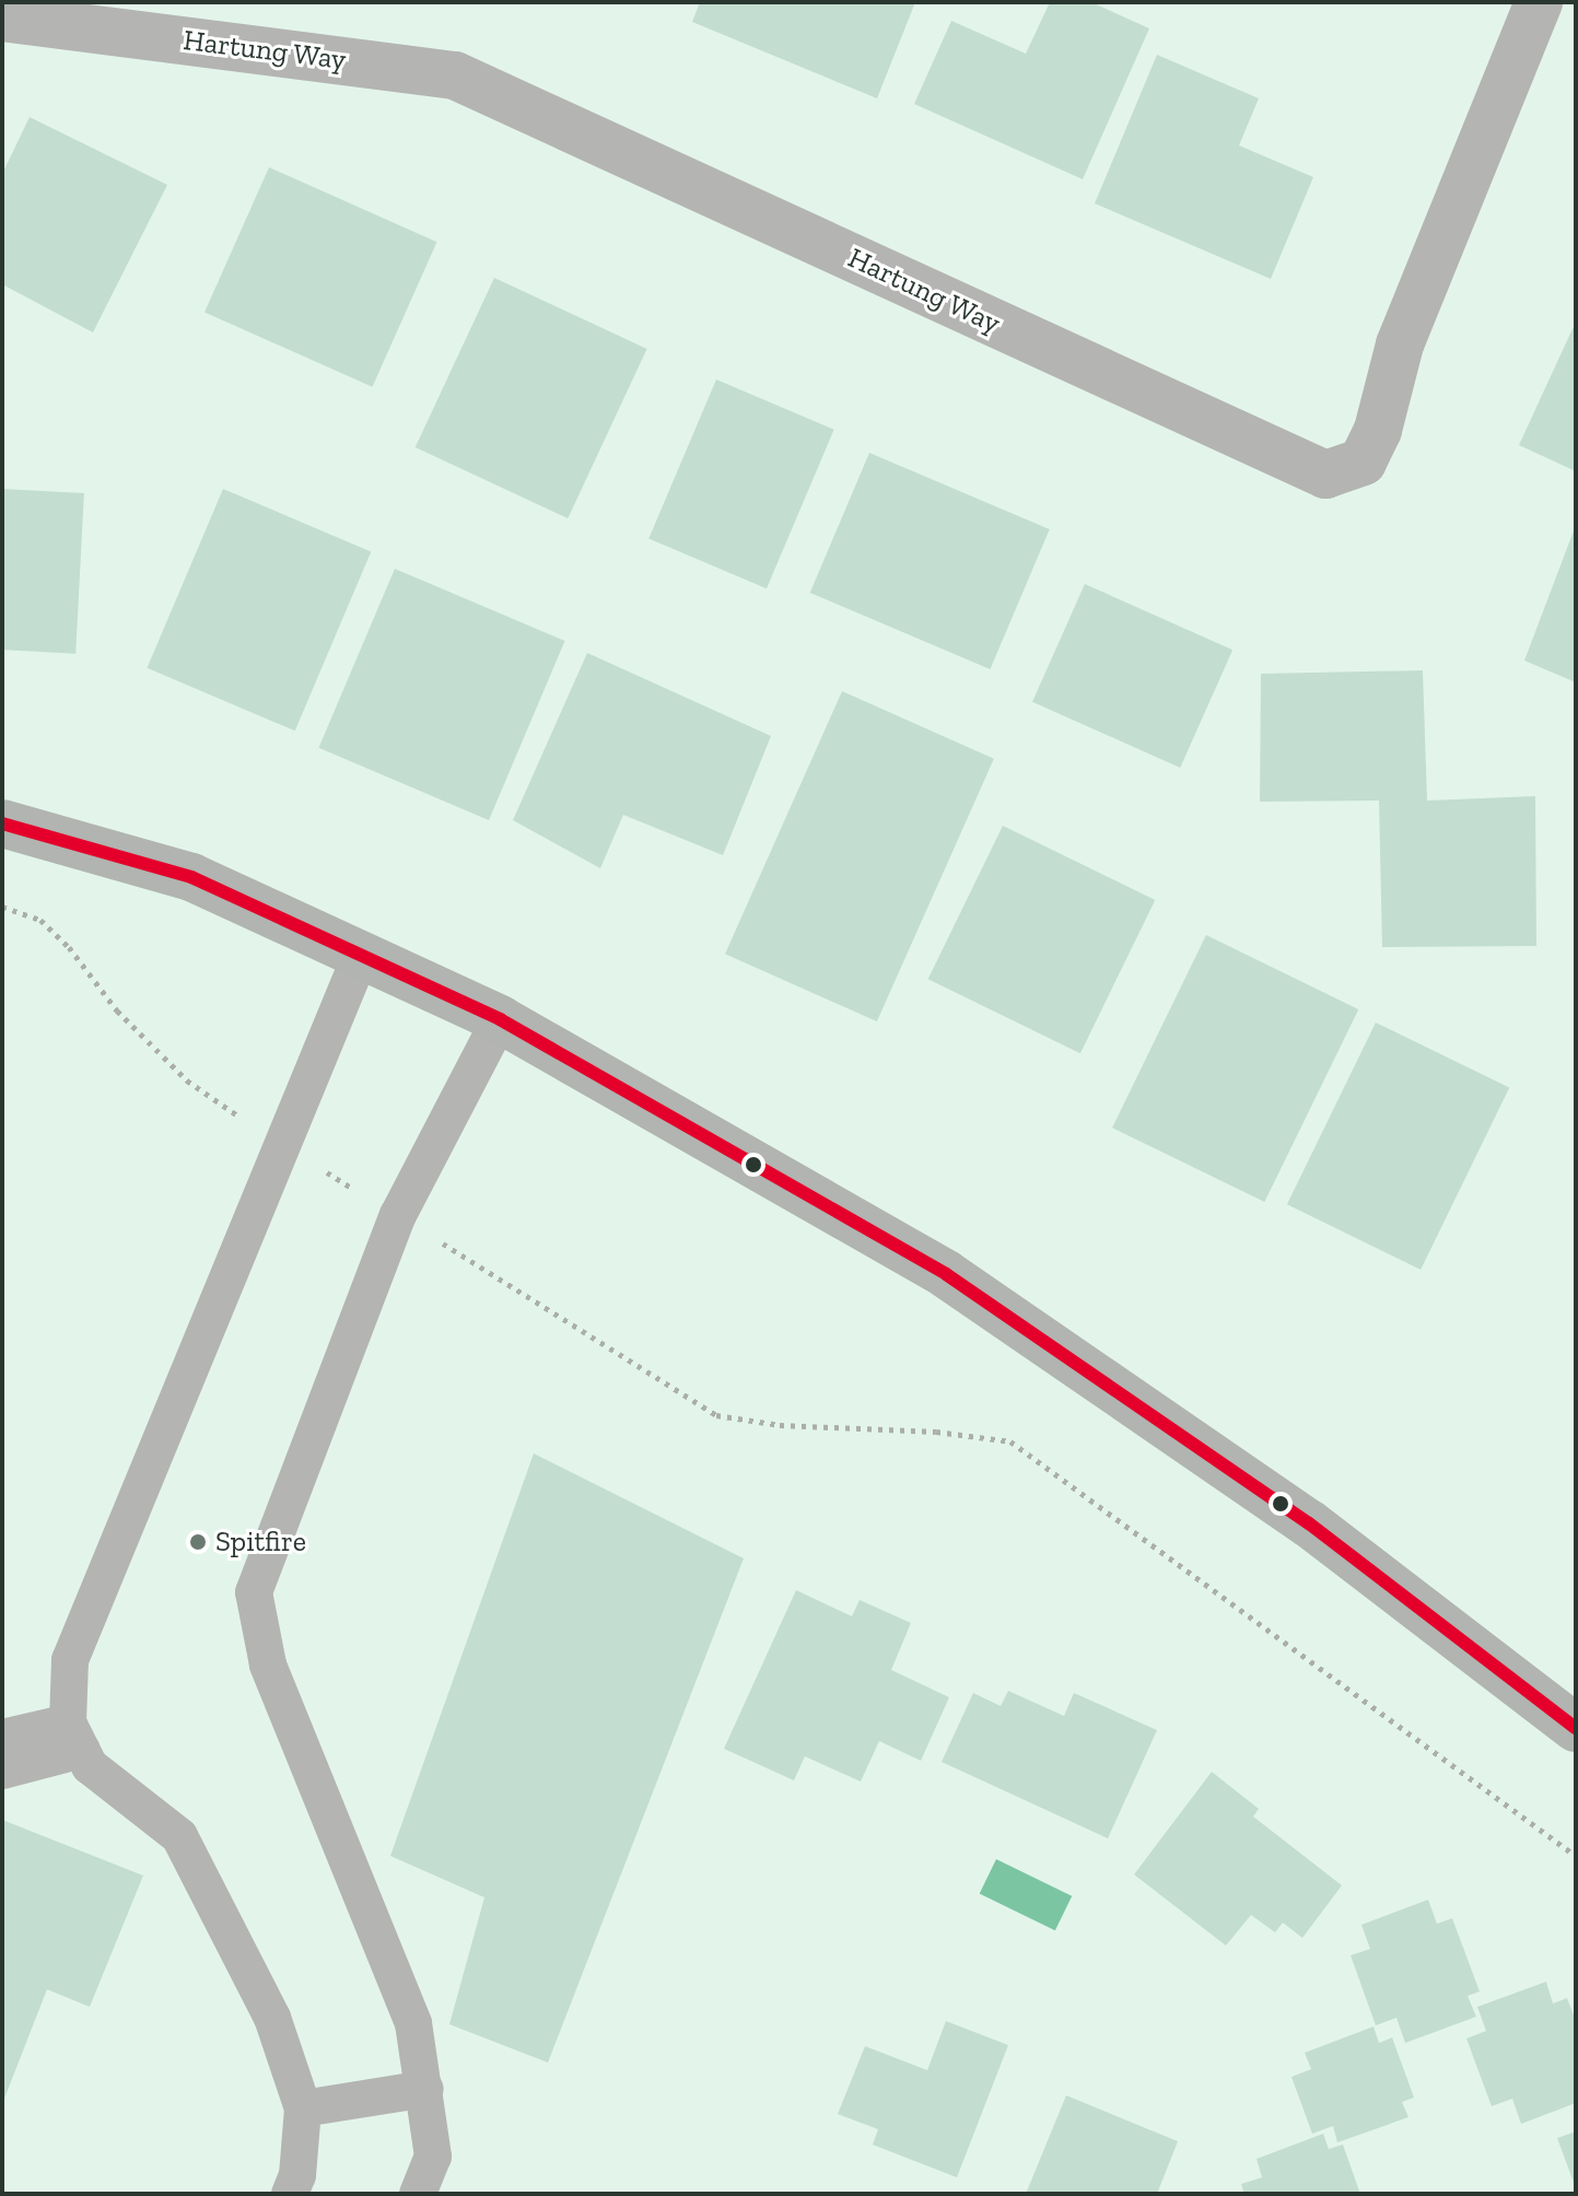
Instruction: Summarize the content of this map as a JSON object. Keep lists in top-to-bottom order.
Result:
{
  "streets": {
    "street": ["Hartung Way"]
  },
  "places": ["Spitfire"]
}
